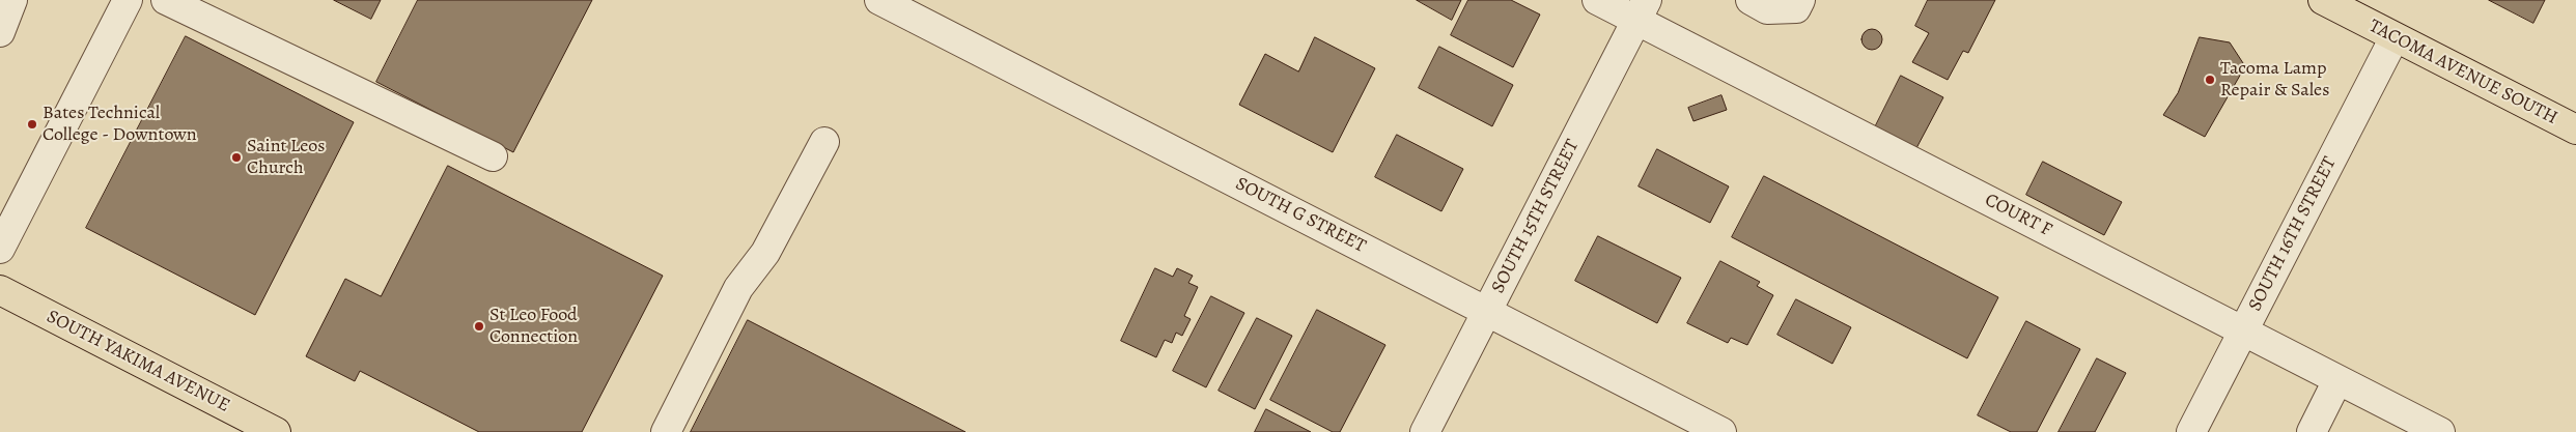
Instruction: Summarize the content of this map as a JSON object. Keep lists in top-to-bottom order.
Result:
{
  "streets": {
    "main road": ["TACOMA AVENUE SOUTH", "SOUTH YAKIMA AVENUE"],
    "street": [
      "SOUTH G STREET",
      "COURT F",
      "SOUTH 15TH STREET",
      "SOUTH 16TH STREET"
    ]
  },
  "crossings": [
    ["TACOMA AVENUE SOUTH", "SOUTH 16TH STREET"],
    ["SOUTH G STREET", "SOUTH 15TH STREET"],
    ["COURT F", "SOUTH 15TH STREET"],
    ["COURT F", "SOUTH 16TH STREET"]
  ],
  "places": [
    "Tacoma Lamp Repair & Sales",
    "Bates Technical College - Downtown",
    "Saint Leos Church",
    "St Leo Food Connection"
  ]
}
